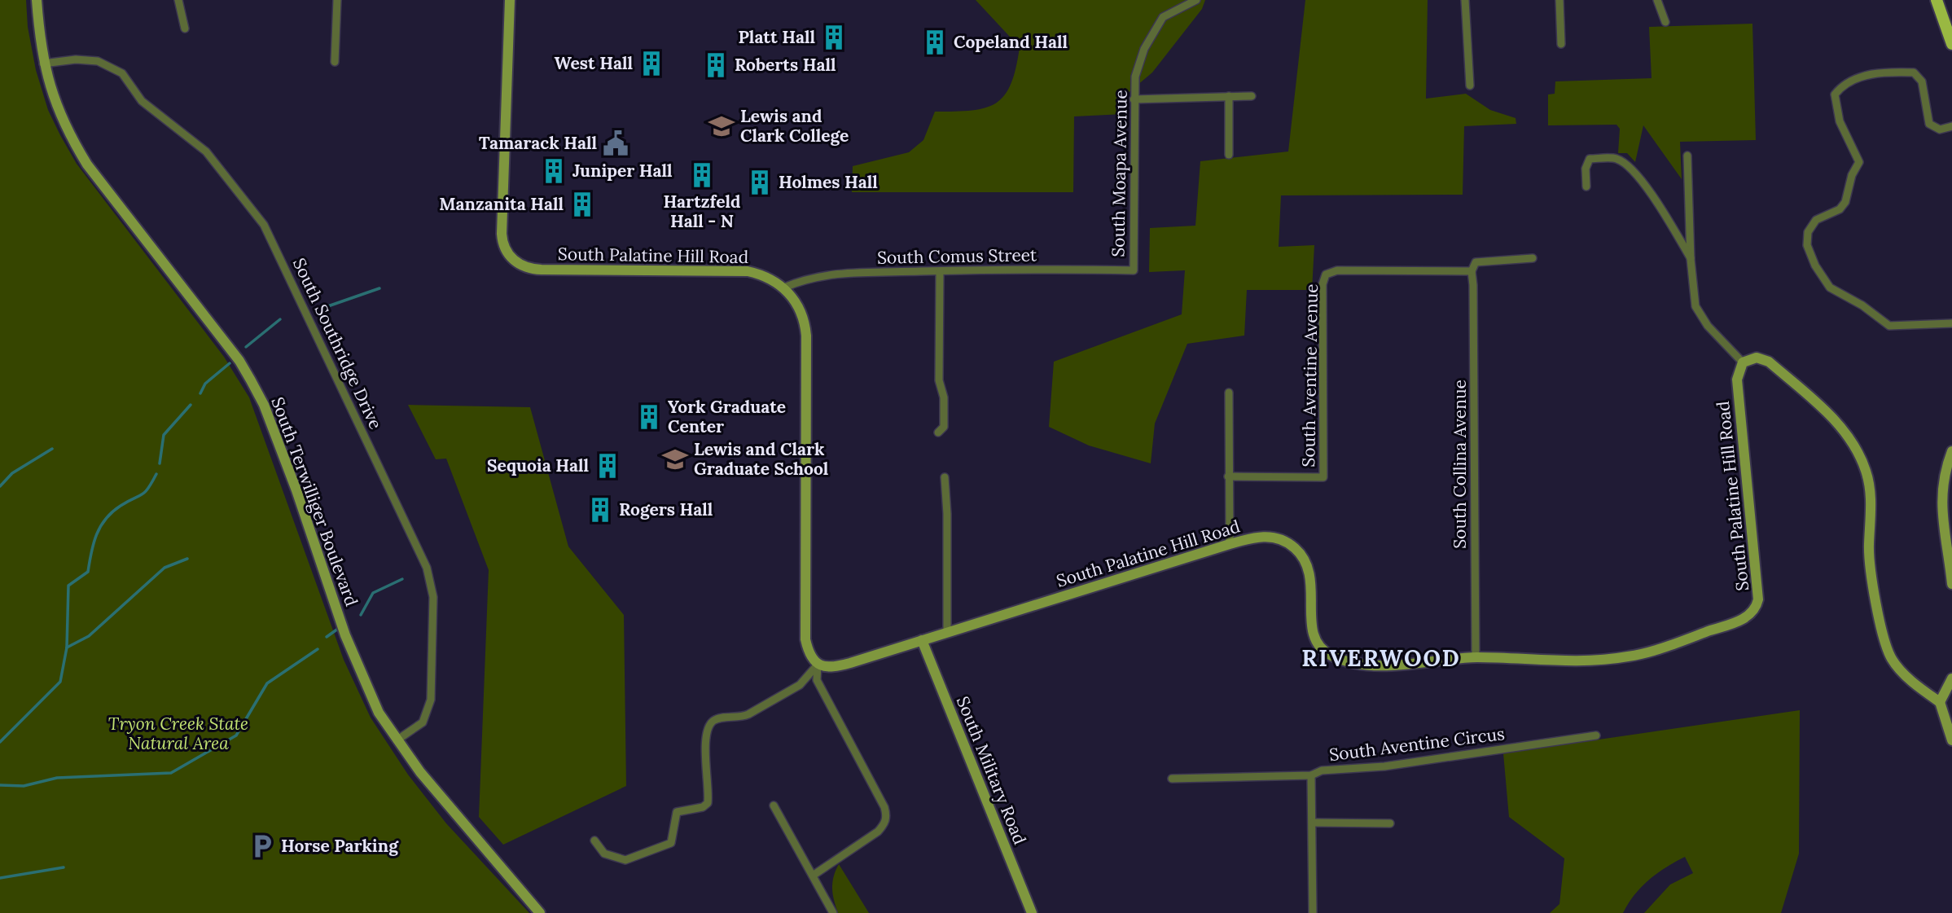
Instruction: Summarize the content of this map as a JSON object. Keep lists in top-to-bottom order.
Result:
{
  "streets": {
    "street": [
      "South Moapa Avenue",
      "South Palatine Hill Road",
      "South Comus Street",
      "South Southridge Drive",
      "South Aventine Avenue",
      "South Collina Avenue",
      "South Terwilliger Boulevard",
      "South Aventine Circus",
      "South Military Road"
    ]
  },
  "crossings": [
    ["South Moapa Avenue", "South Comus Street"],
    ["South Palatine Hill Road", "South Comus Street"],
    ["South Palatine Hill Road", "South Collina Avenue"],
    ["South Palatine Hill Road", "South Military Road"],
    ["South Southridge Drive", "South Terwilliger Boulevard"],
    ["South Aventine Avenue", "South Collina Avenue"]
  ],
  "districts": ["RIVERWOOD"],
  "parks": ["Tryon Creek State Natural Area"],
  "places": {
    "building": [
      "Platt Hall",
      "Copeland Hall",
      "West Hall",
      "Roberts Hall",
      "Juniper Hall",
      "Hartzfeld Hall - N",
      "Holmes Hall",
      "Manzanita Hall",
      "York Graduate Center",
      "Sequoia Hall",
      "Rogers Hall"
    ],
    "school or university": ["Lewis and Clark College", "Lewis and Clark Graduate School"],
    "public building": ["Tamarack Hall"],
    "parking": ["Horse Parking"]
  }
}
